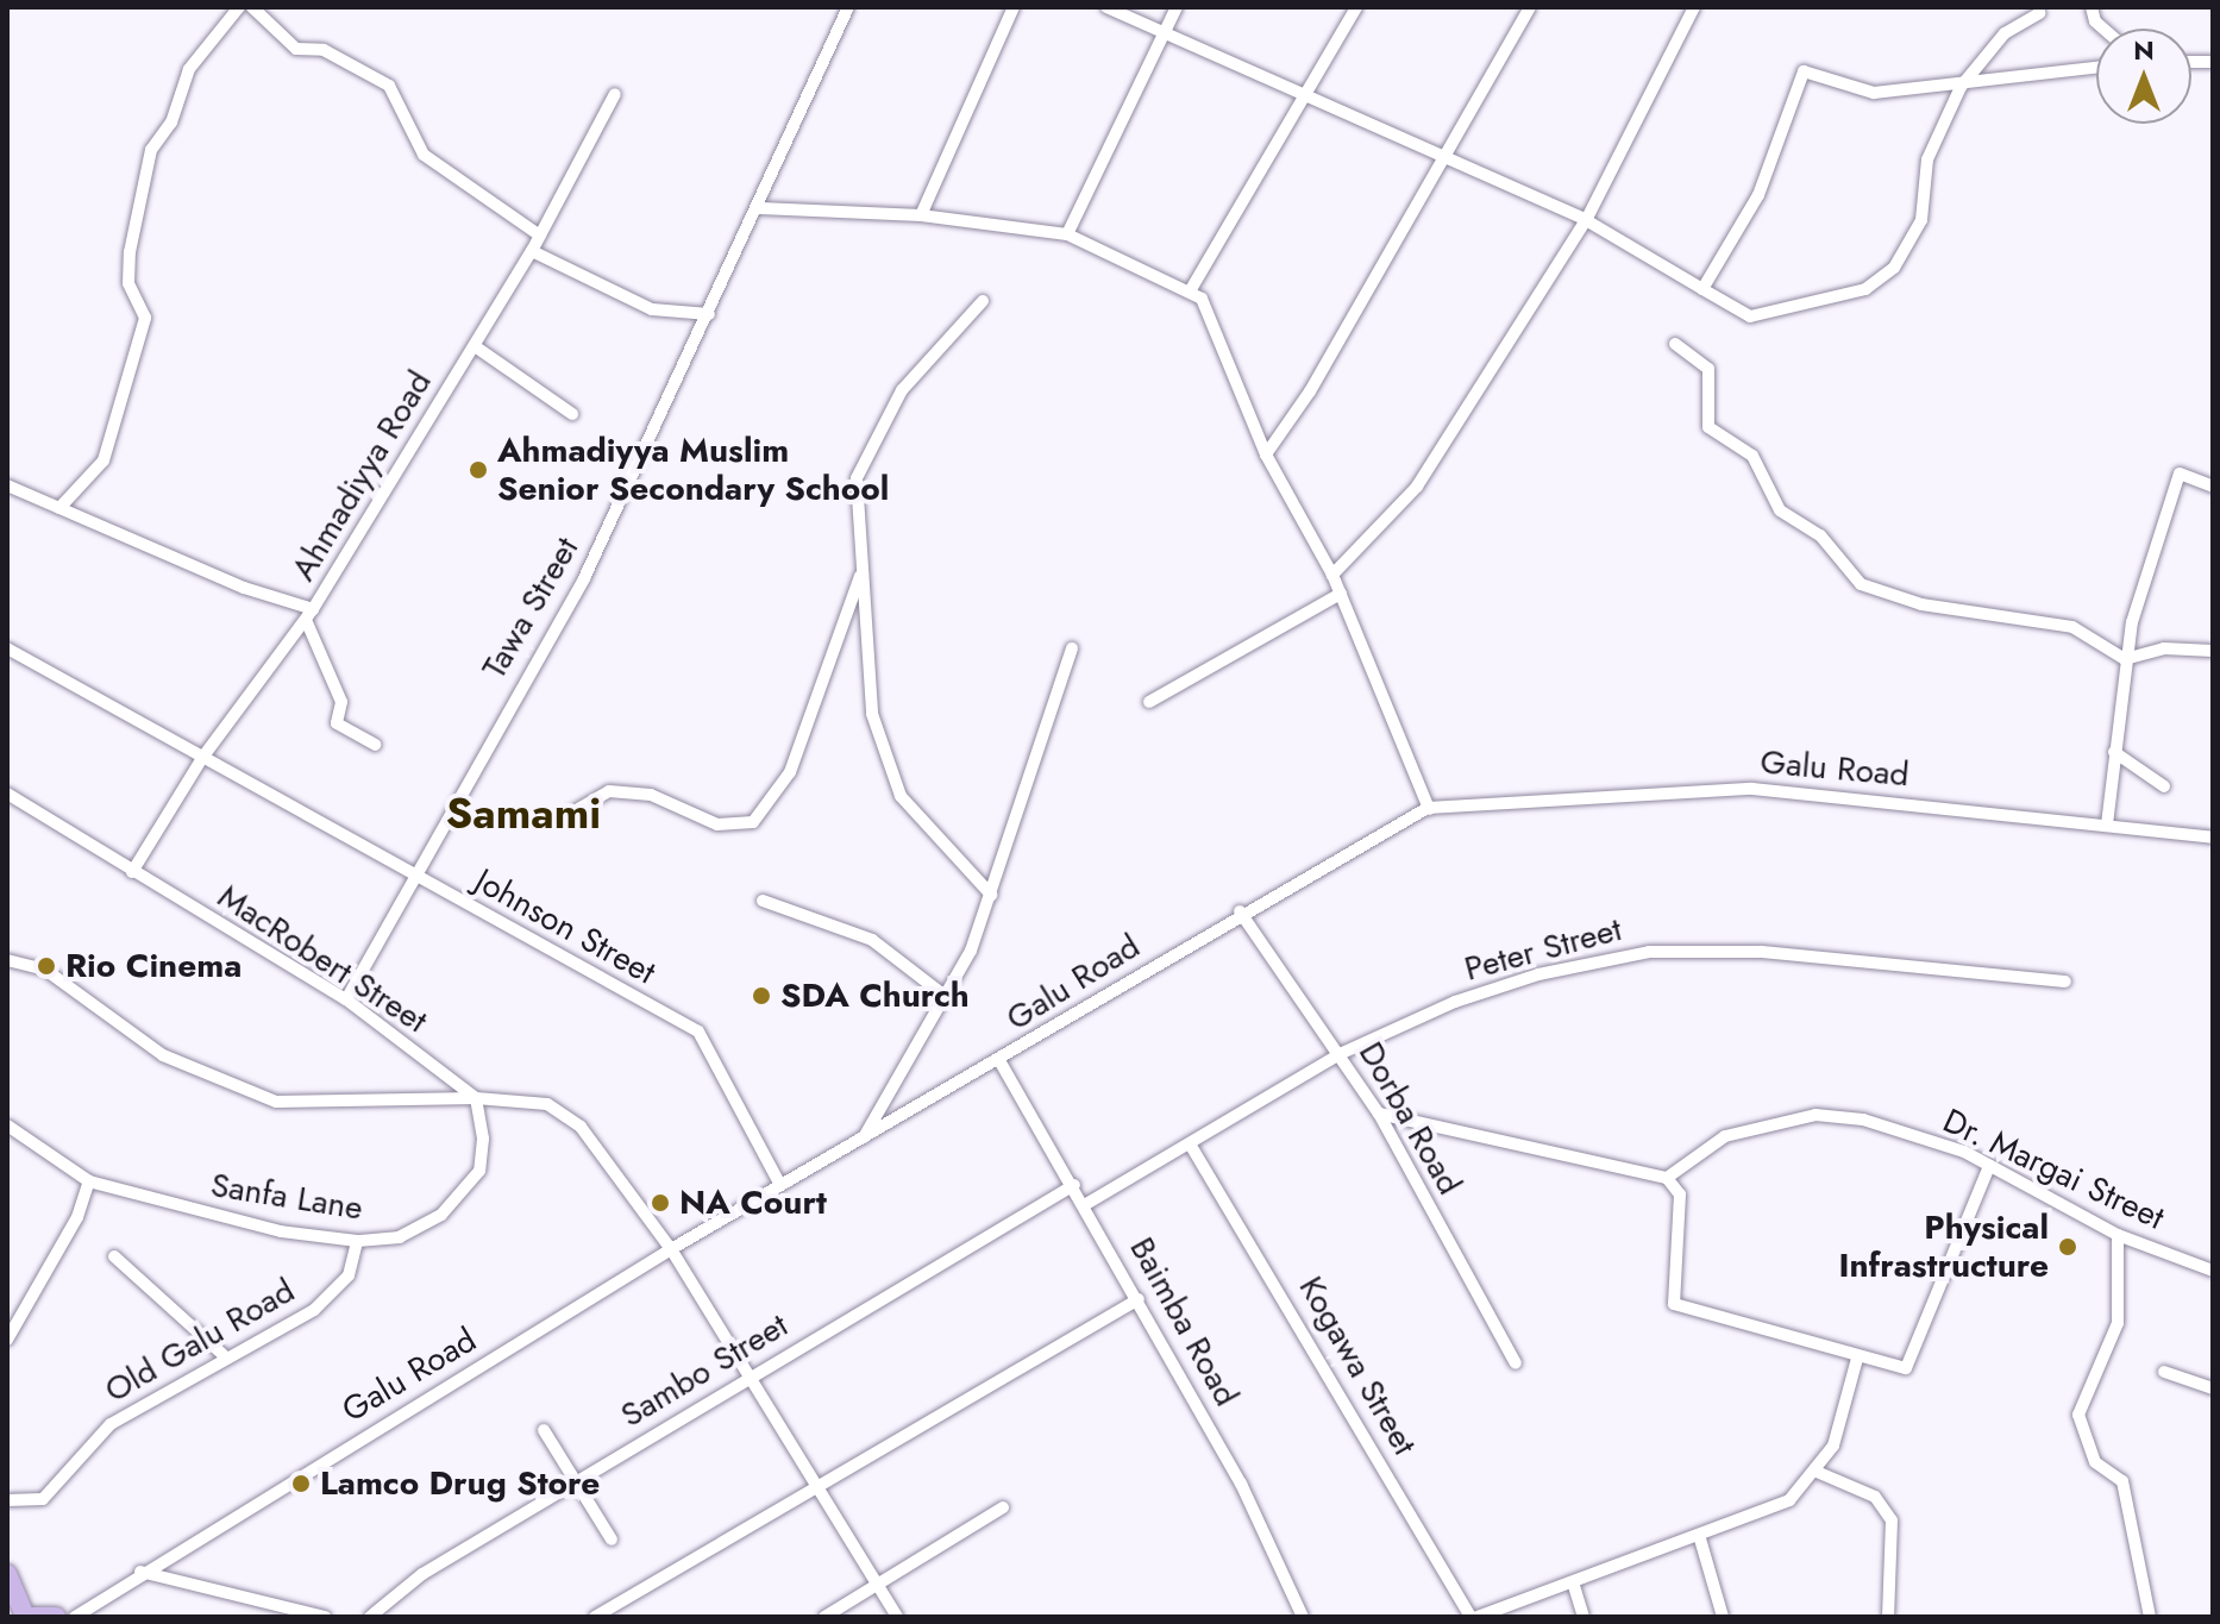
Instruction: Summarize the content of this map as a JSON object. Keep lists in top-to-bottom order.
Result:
{
  "streets": {
    "street": [
      "Ahmadiyya Road",
      "Tawa Street",
      "Galu Road",
      "Johnson Street",
      "Peter Street",
      "MacRobert Street",
      "Dorba Road",
      "Dr. Margai Street",
      "Sanfa Lane",
      "Baimba Road",
      "Old Galu Road",
      "Kogawa Street",
      "Sambo Street"
    ]
  },
  "crossings": [
    ["Ahmadiyya Road", "Johnson Street"],
    ["Ahmadiyya Road", "MacRobert Street"],
    ["Tawa Street", "Johnson Street"],
    ["Tawa Street", "MacRobert Street"],
    ["Galu Road", "Johnson Street"],
    ["Galu Road", "Dorba Road"],
    ["Galu Road", "Baimba Road"],
    ["Peter Street", "Dorba Road"],
    ["Peter Street", "Baimba Road"],
    ["Peter Street", "Kogawa Street"],
    ["MacRobert Street", "Sanfa Lane"],
    ["Sanfa Lane", "Old Galu Road"],
    ["Baimba Road", "Sambo Street"]
  ],
  "districts": ["Samami"],
  "places": [
    "Ahmadiyya Muslim Senior Secondary School",
    "Rio Cinema",
    "SDA Church",
    "NA Court",
    "Physical Infrastructure",
    "Lamco Drug Store"
  ],
  "north": "top"
}
